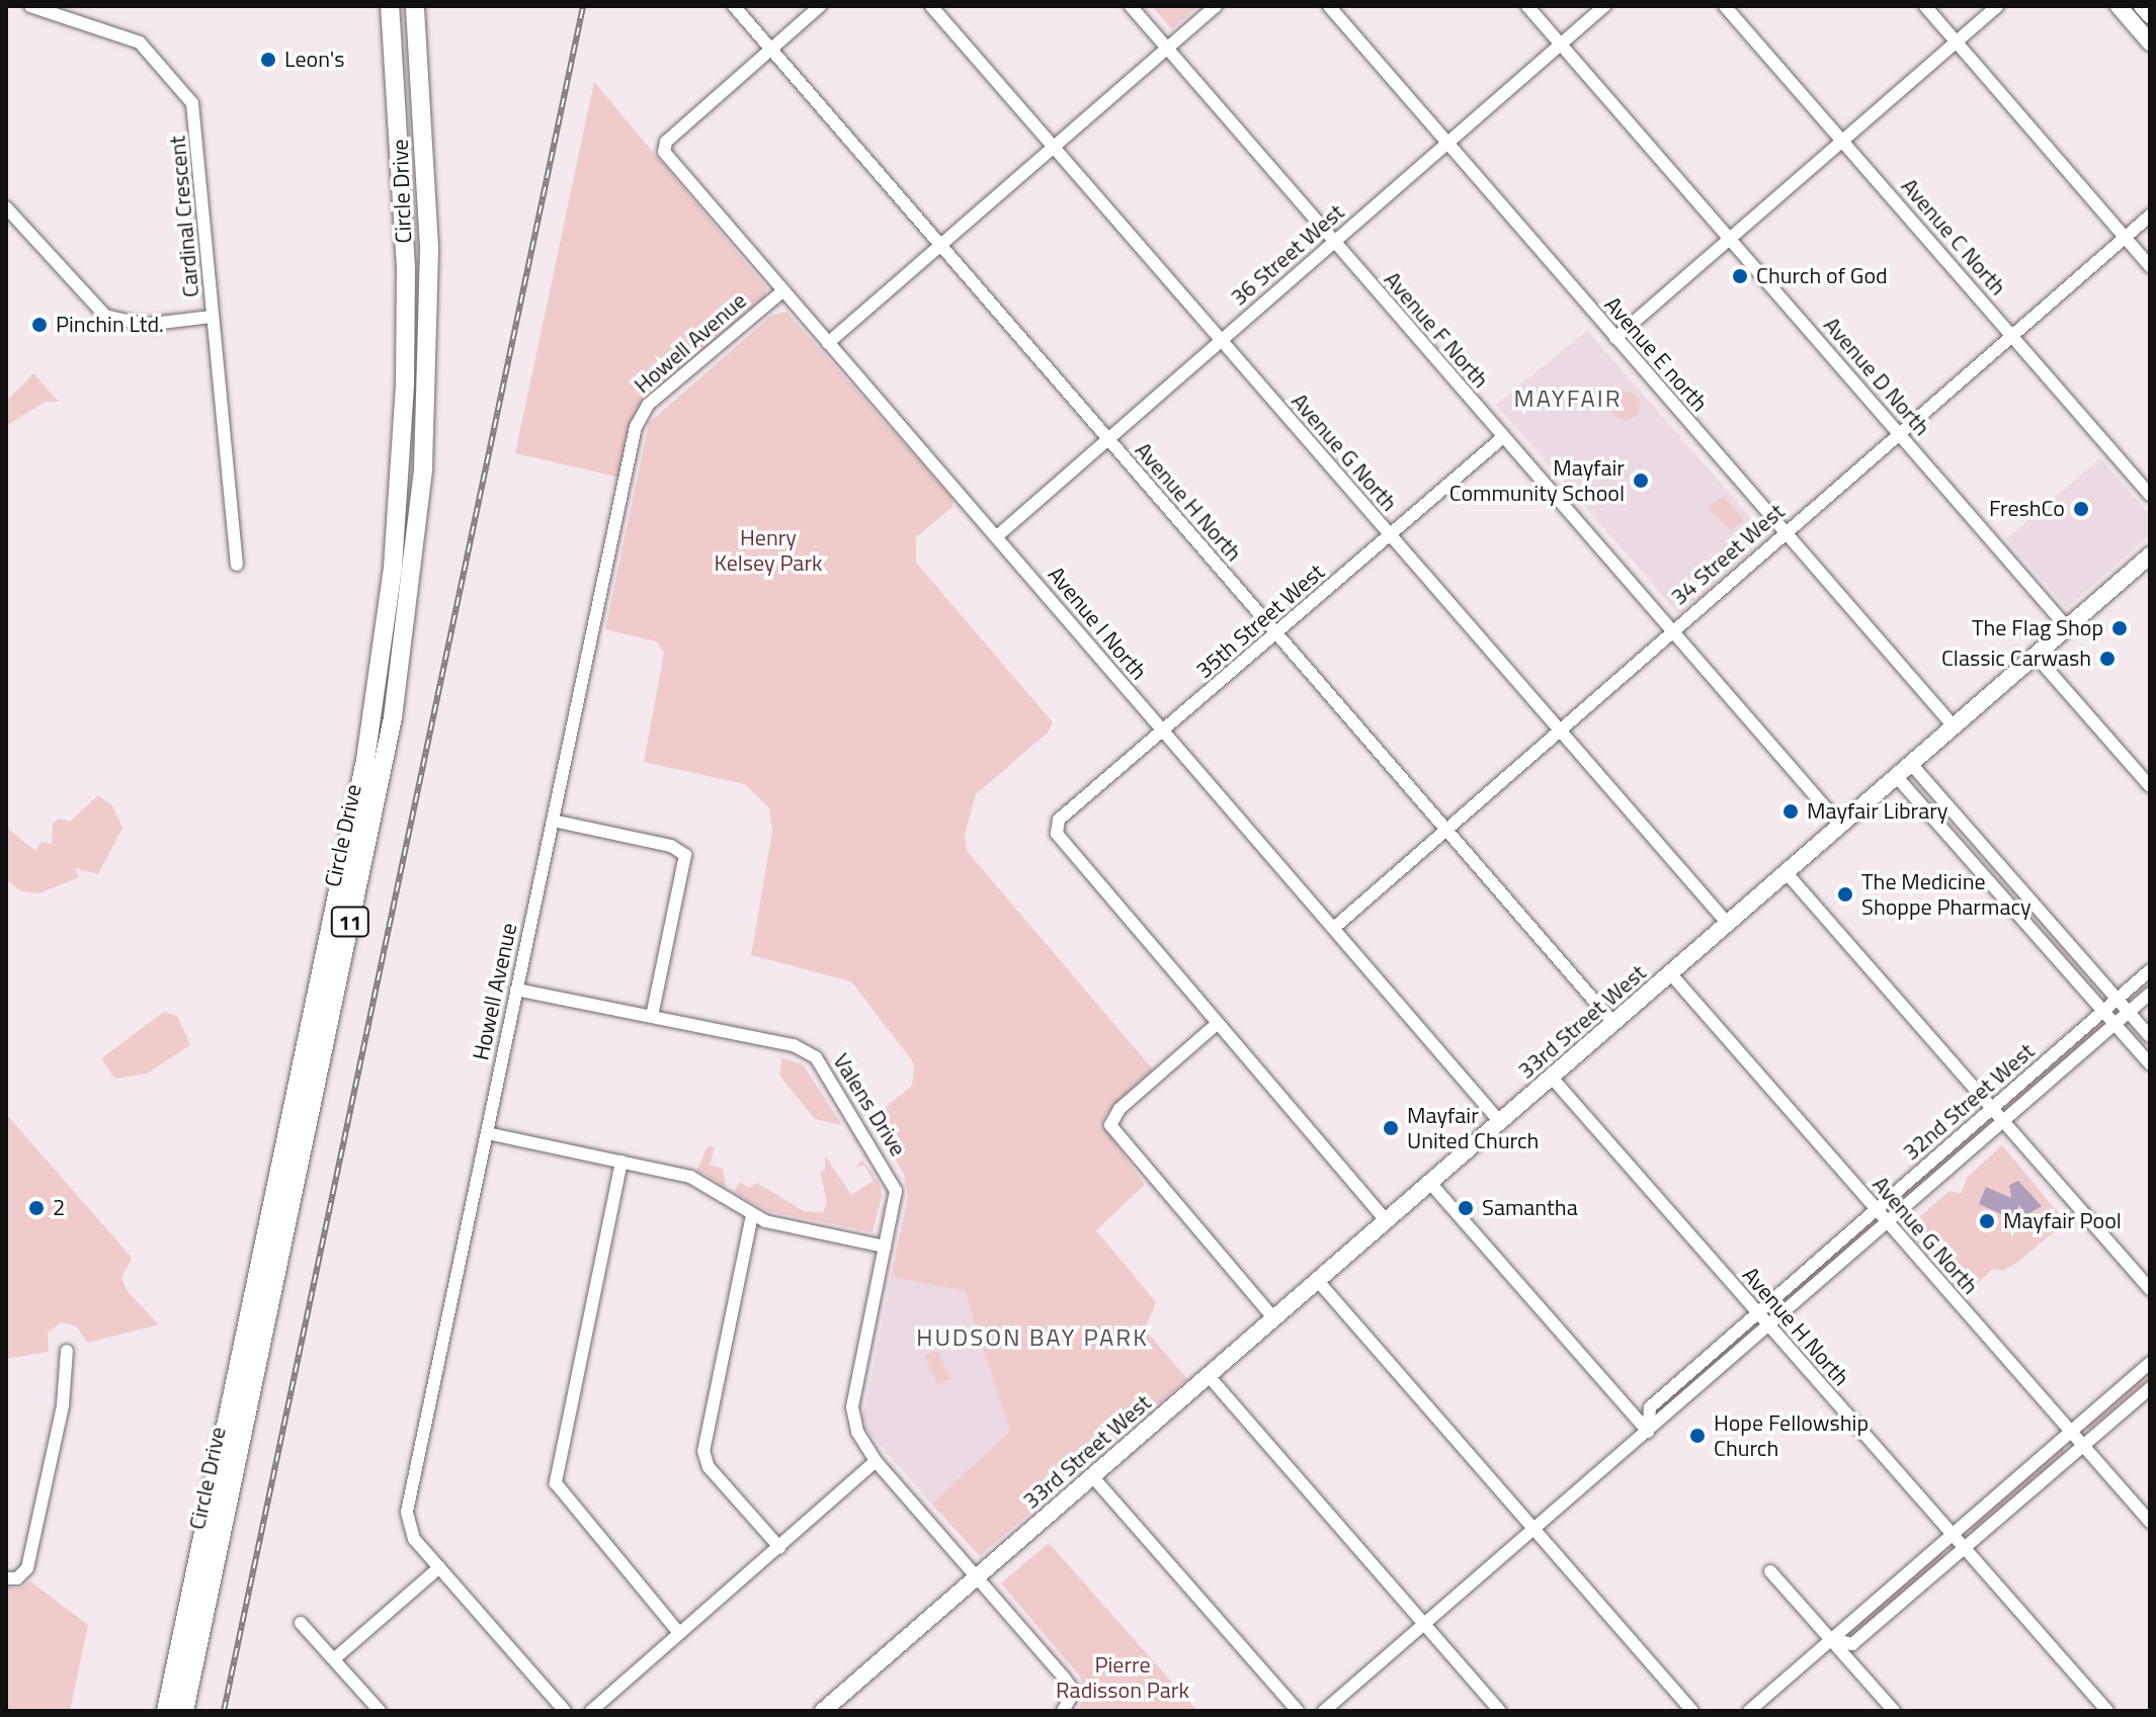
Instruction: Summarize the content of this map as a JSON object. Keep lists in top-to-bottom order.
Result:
{
  "streets": {
    "highway": ["Circle Drive", "11"],
    "main road": ["33rd Street West"],
    "street": [
      "Cardinal Crescent",
      "Avenue C North",
      "36 Street West",
      "Avenue F North",
      "Howell Avenue",
      "Avenue E north",
      "Avenue D North",
      "Avenue G North",
      "Avenue H North",
      "34 Street West",
      "35th Street West",
      "Avenue I North",
      "32nd Street West",
      "Valens Drive"
    ]
  },
  "crossings": [
    ["Avenue C North", "34 Street West"],
    ["36 Street West", "Avenue F North"],
    ["36 Street West", "Avenue E north"],
    ["36 Street West", "Avenue D North"],
    ["36 Street West", "Avenue G North"],
    ["36 Street West", "Avenue H North"],
    ["36 Street West", "Avenue I North"],
    ["Avenue F North", "34 Street West"],
    ["Avenue F North", "35th Street West"],
    ["Avenue F North", "33rd Street West"],
    ["Howell Avenue", "Avenue I North"],
    ["Howell Avenue", "Valens Drive"],
    ["Avenue E north", "34 Street West"],
    ["Avenue E north", "33rd Street West"],
    ["Avenue D North", "34 Street West"],
    ["Avenue D North", "33rd Street West"],
    ["Avenue G North", "34 Street West"],
    ["Avenue G North", "35th Street West"],
    ["Avenue G North", "33rd Street West"],
    ["Avenue G North", "32nd Street West"],
    ["Avenue H North", "34 Street West"],
    ["Avenue H North", "35th Street West"],
    ["Avenue H North", "Avenue I North"],
    ["Avenue H North", "33rd Street West"],
    ["Avenue H North", "32nd Street West"],
    ["34 Street West", "Avenue I North"],
    ["35th Street West", "Avenue I North"],
    ["Avenue I North", "33rd Street West"],
    ["33rd Street West", "Valens Drive"]
  ],
  "districts": ["MAYFAIR", "HUDSON BAY PARK"],
  "parks": ["Henry Kelsey Park", "Pierre Radisson Park"],
  "places": [
    "Leon's",
    "Church of God",
    "Pinchin Ltd.",
    "Mayfair Community School",
    "FreshCo",
    "The Flag Shop",
    "Classic Carwash",
    "Mayfair Library",
    "The Medicine Shoppe Pharmacy",
    "Mayfair United Church",
    "2",
    "Samantha",
    "Mayfair Pool",
    "Hope Fellowship Church"
  ]
}
